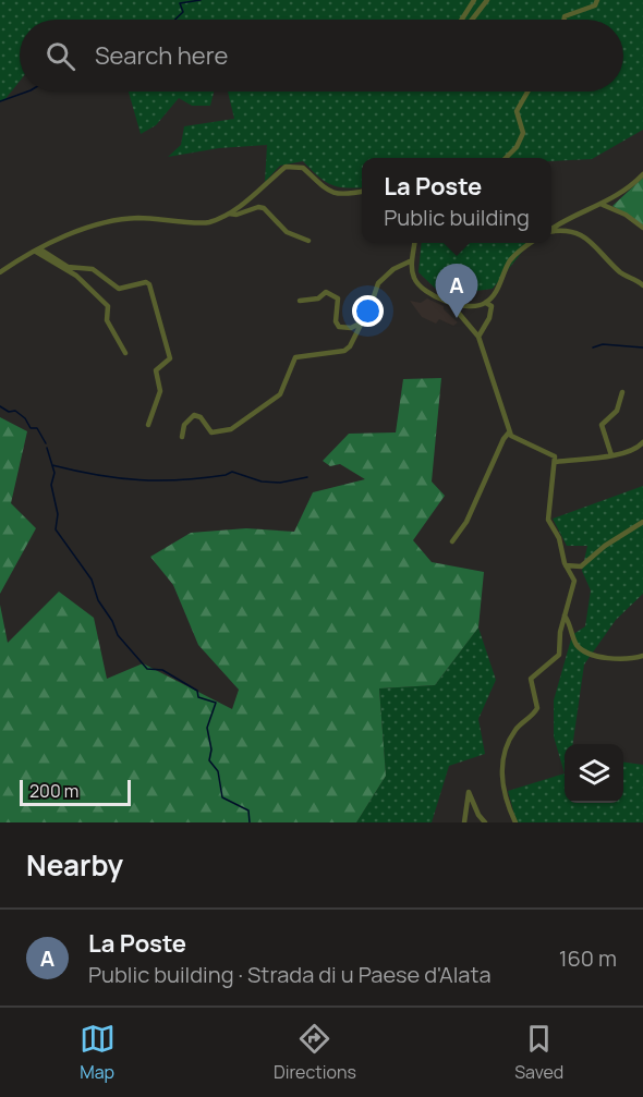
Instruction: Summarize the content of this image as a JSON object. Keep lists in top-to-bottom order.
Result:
{
  "scale_bar": "200 m",
  "page": {
    "search": "Search here",
    "popup": ["La Poste", "Public building"],
    "pins": "A",
    "scale": "200 m",
    "heading": "Nearby",
    "list": [
      {
        "mark": "A",
        "name": "La Poste",
        "note": "Public building · Strada di u Paese d'Alata",
        "value": "160 m"
      }
    ],
    "nav": ["Map", "Directions", "Saved"]
  }
}
